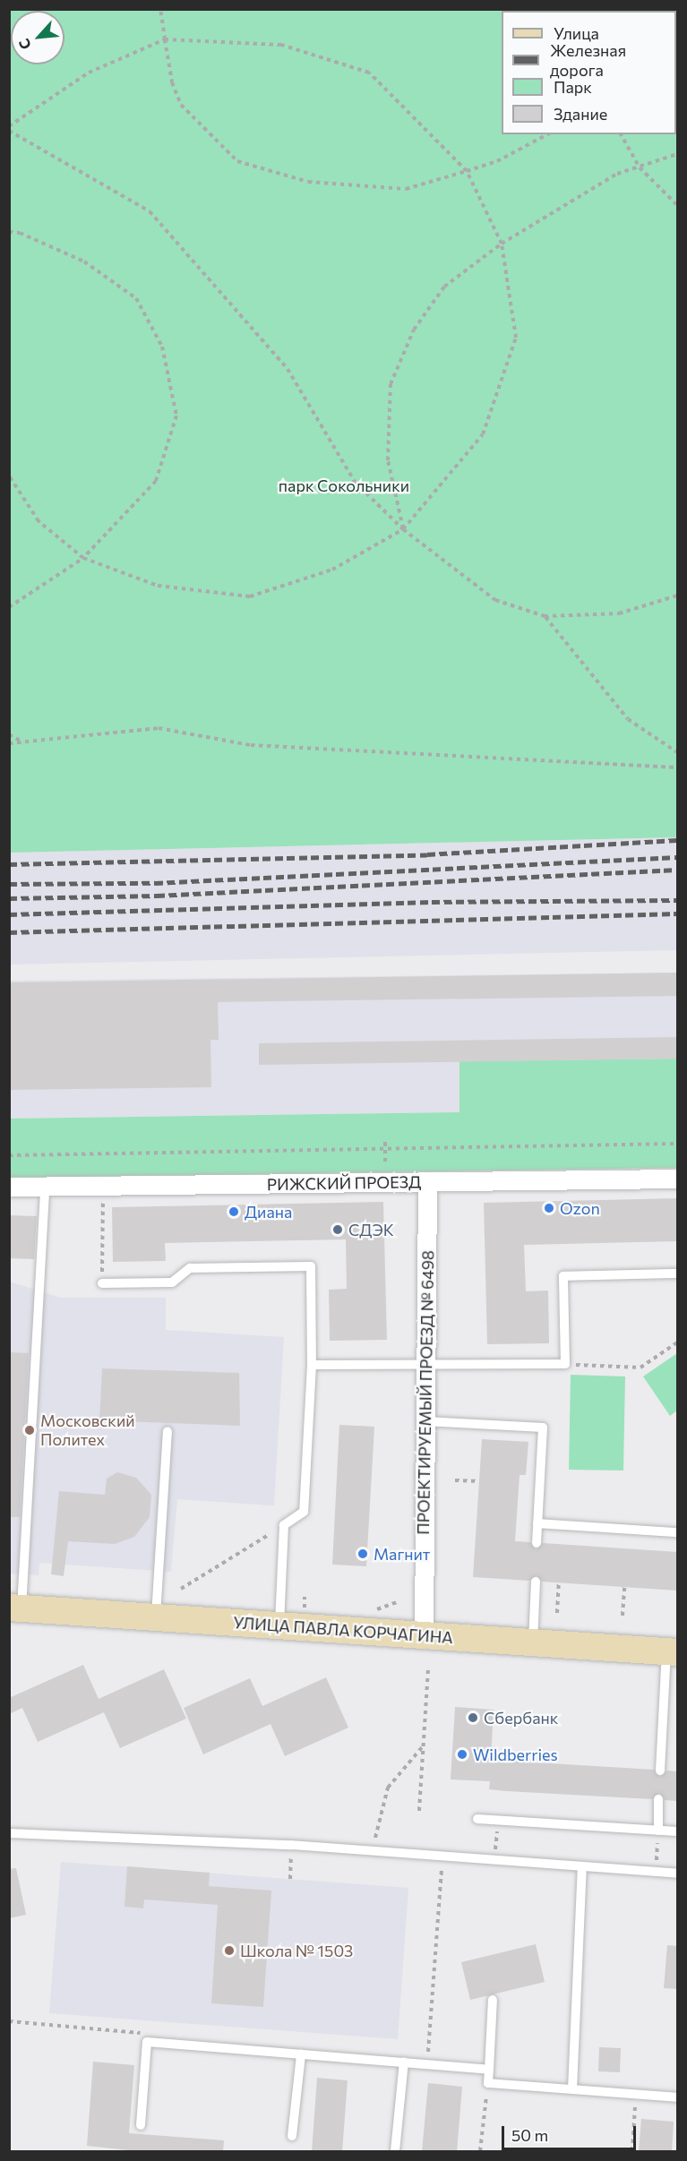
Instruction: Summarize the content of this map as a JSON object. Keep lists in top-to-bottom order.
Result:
{
  "streets": {
    "street": ["РИЖСКИЙ ПРОЕЗД", "ПРОЕКТИРУЕМЫЙ ПРОЕЗД № 6498", "УЛИЦА ПАВЛА КОРЧАГИНА"]
  },
  "crossings": [
    ["РИЖСКИЙ ПРОЕЗД", "ПРОЕКТИРУЕМЫЙ ПРОЕЗД № 6498"],
    ["ПРОЕКТИРУЕМЫЙ ПРОЕЗД № 6498", "УЛИЦА ПАВЛА КОРЧАГИНА"]
  ],
  "parks": ["парк Сокольники"],
  "places": [
    "Ozon",
    "Диана",
    "СДЭК",
    "Московский Политех",
    "Магнит",
    "Сбербанк",
    "Wildberries",
    "Школа № 1503"
  ],
  "legend": [
    "Улица",
    "Железная дорога",
    "Парк",
    "Здание"
  ],
  "scale_bar": "50 m",
  "north": "bottom left"
}
